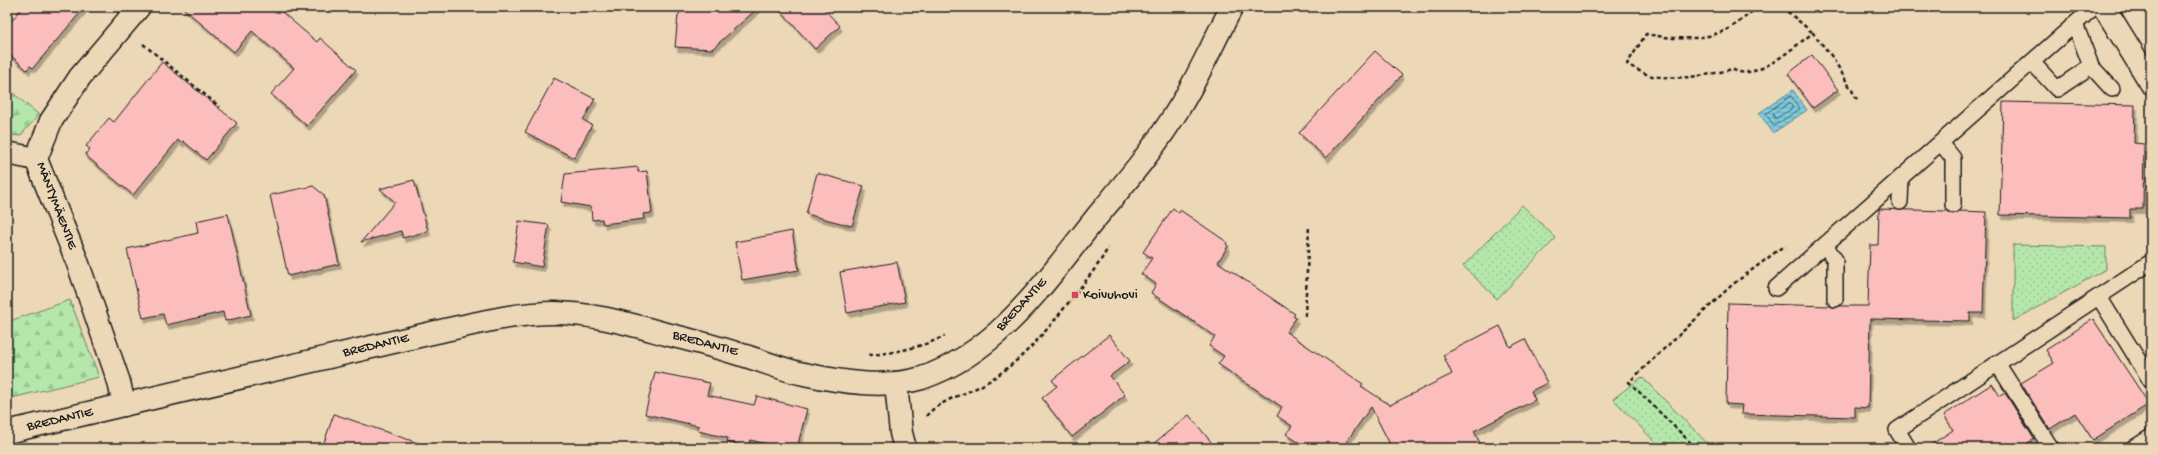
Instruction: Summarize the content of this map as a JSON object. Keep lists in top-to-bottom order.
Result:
{
  "streets": {
    "street": ["MÄNTYMÄENTIE", "BREDANTIE"]
  },
  "crossings": [
    ["MÄNTYMÄENTIE", "BREDANTIE"]
  ],
  "places": {
    "transit": ["Koivuhovi"]
  }
}
